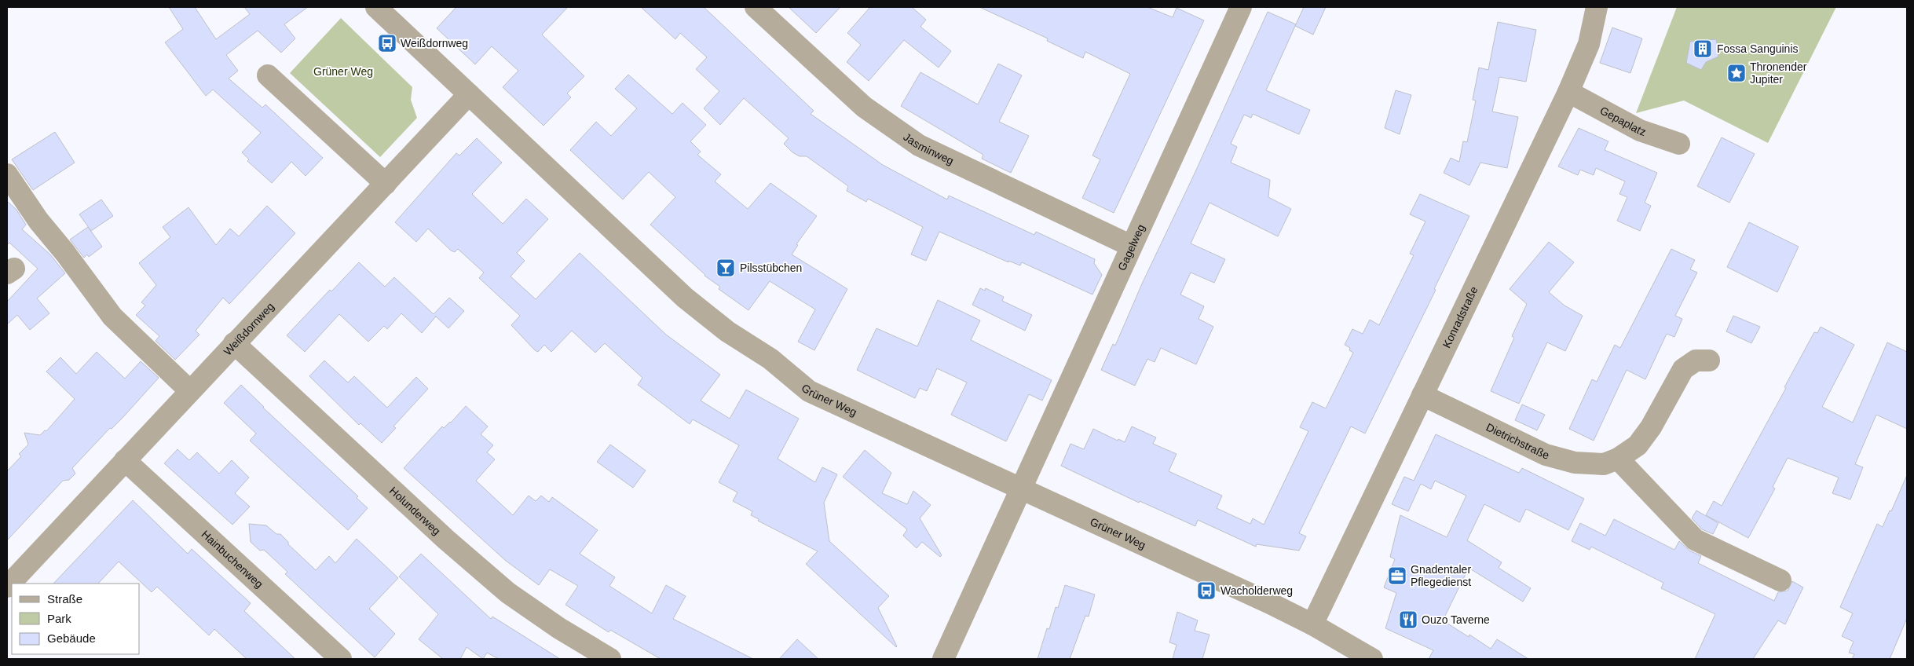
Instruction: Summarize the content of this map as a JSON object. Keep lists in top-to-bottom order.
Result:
{
  "streets": {
    "street": [
      "Gepaplatz",
      "Jasminweg",
      "Gagelweg",
      "Konradstraße",
      "Weißdornweg",
      "Grüner Weg",
      "Dietrichstraße",
      "Holunderweg",
      "Hainbuchenweg"
    ]
  },
  "crossings": [
    ["Gepaplatz", "Konradstraße"],
    ["Jasminweg", "Gagelweg"],
    ["Gagelweg", "Grüner Weg"],
    ["Konradstraße", "Grüner Weg"],
    ["Konradstraße", "Dietrichstraße"],
    ["Weißdornweg", "Grüner Weg"],
    ["Weißdornweg", "Holunderweg"],
    ["Weißdornweg", "Hainbuchenweg"]
  ],
  "parks": ["Grüner Weg"],
  "places": {
    "bus stop": ["Weißdornweg", "Wacholderweg"],
    "building": ["Fossa Sanguinis"],
    "place": ["Thronender Jupiter"],
    "bar": ["Pilsstübchen"],
    "office": ["Gnadentaler Pflegedienst"],
    "restaurant": ["Ouzo Taverne"]
  },
  "legend": ["Straße", "Park", "Gebäude"]
}
